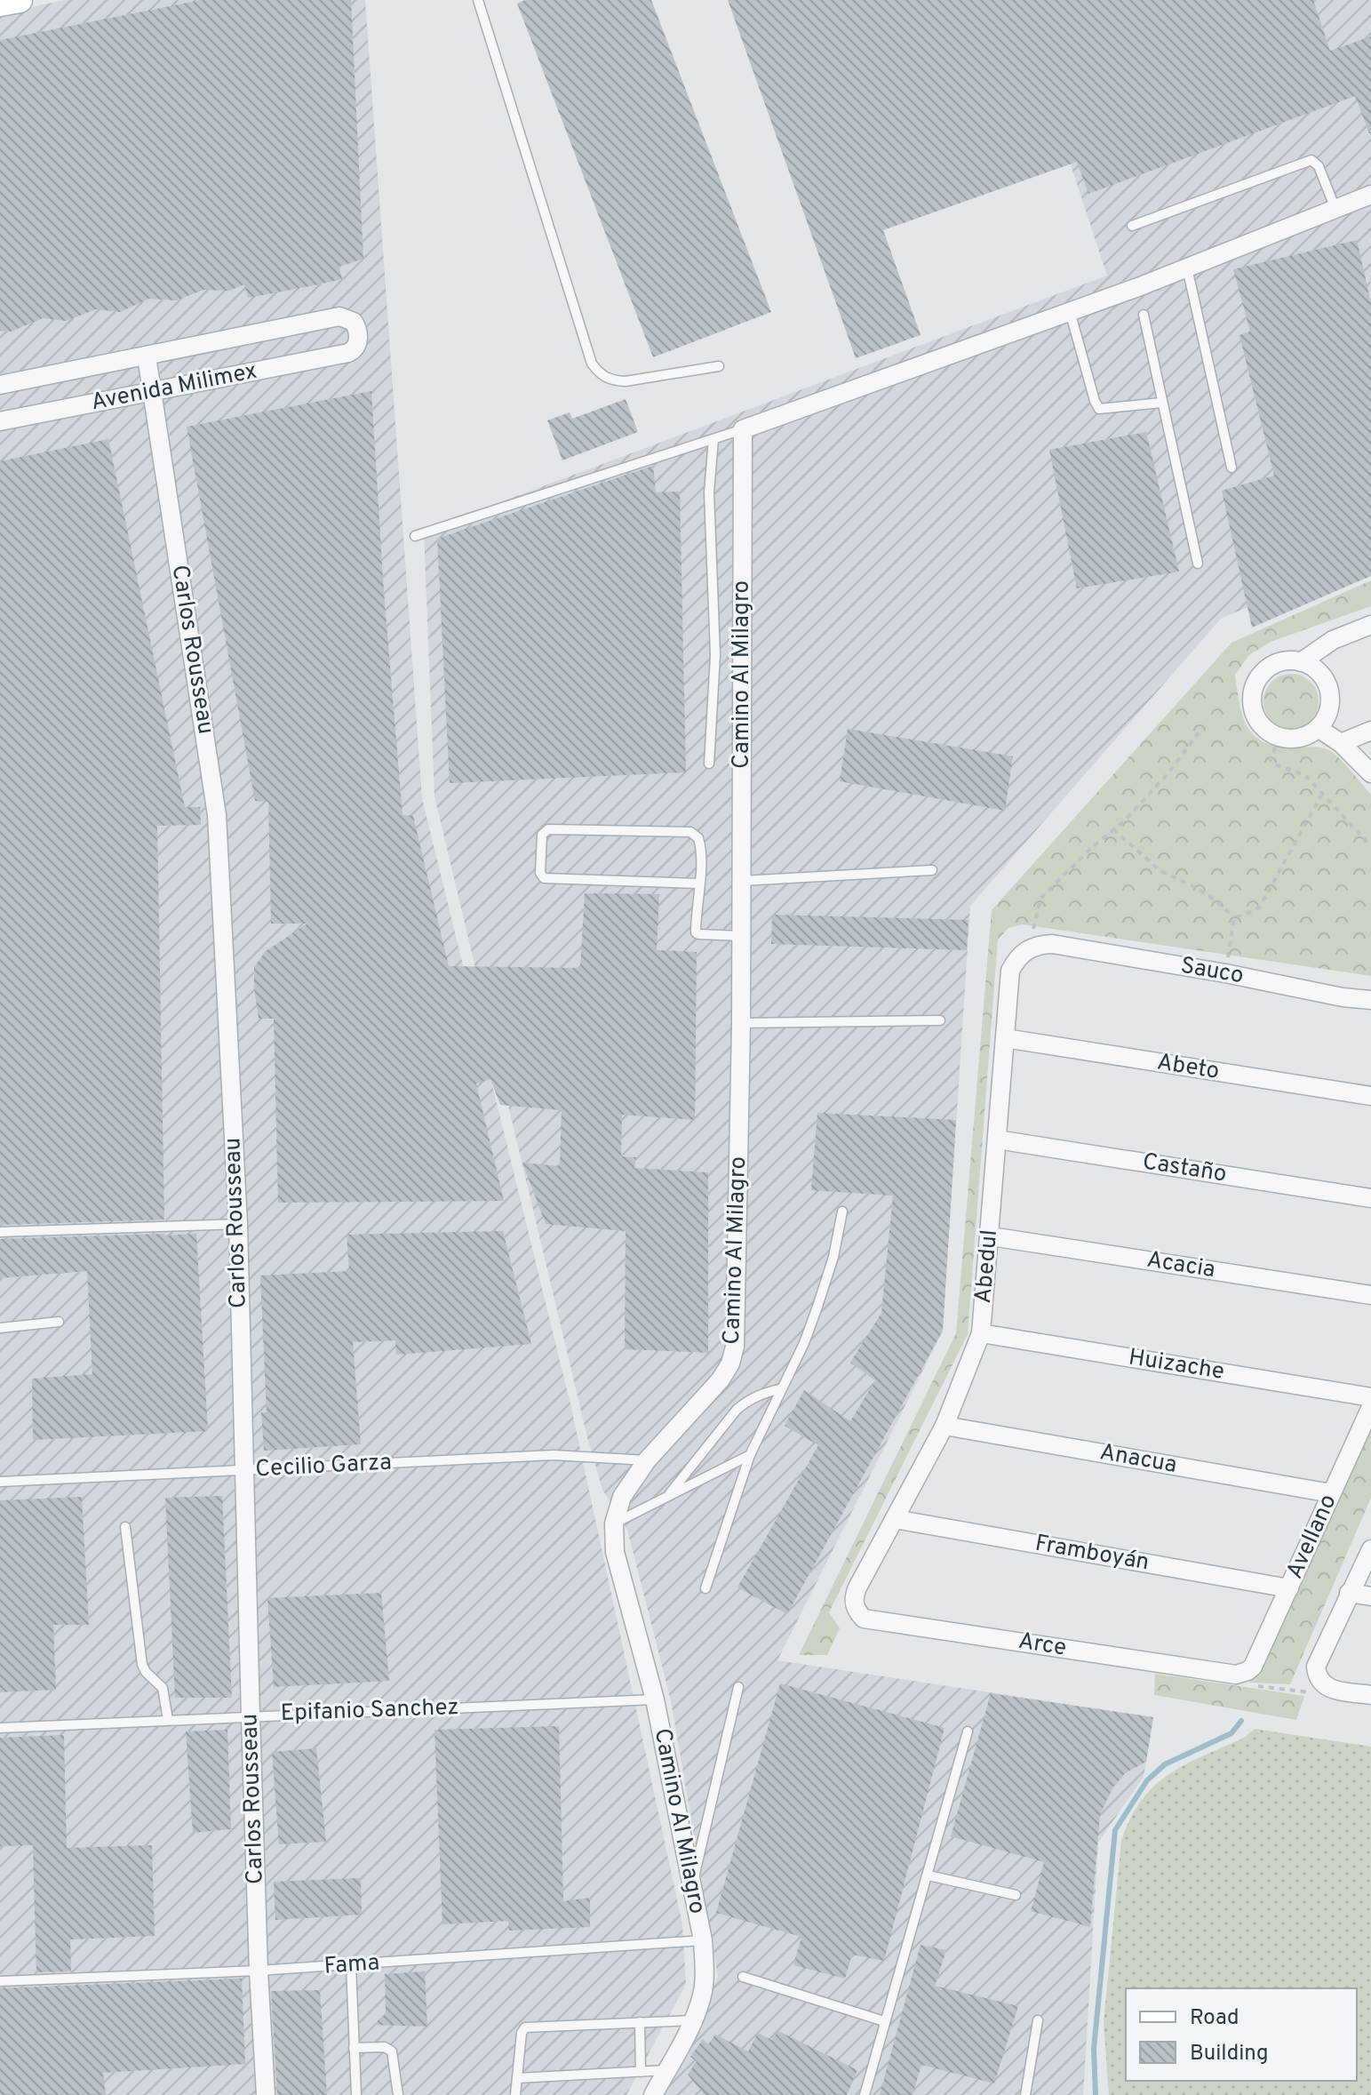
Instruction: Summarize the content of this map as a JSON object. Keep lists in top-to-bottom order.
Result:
{
  "streets": {
    "street": [
      "Avenida Milimex",
      "Carlos Rousseau",
      "Camino Al Milagro",
      "Sauco",
      "Abeto",
      "Castaño",
      "Acacia",
      "Abedul",
      "Huizache",
      "Anacua",
      "Avellano",
      "Framboyán",
      "Arce"
    ],
    "lane": ["Cecilio Garza", "Epifanio Sanchez", "Fama"]
  },
  "crossings": [
    ["Avenida Milimex", "Carlos Rousseau"],
    ["Carlos Rousseau", "Cecilio Garza"],
    ["Carlos Rousseau", "Epifanio Sanchez"],
    ["Carlos Rousseau", "Fama"],
    ["Camino Al Milagro", "Cecilio Garza"],
    ["Camino Al Milagro", "Epifanio Sanchez"],
    ["Camino Al Milagro", "Fama"],
    ["Sauco", "Abedul"],
    ["Abeto", "Abedul"],
    ["Castaño", "Abedul"],
    ["Acacia", "Abedul"],
    ["Abedul", "Huizache"],
    ["Abedul", "Anacua"],
    ["Abedul", "Framboyán"],
    ["Abedul", "Arce"],
    ["Anacua", "Avellano"],
    ["Avellano", "Framboyán"],
    ["Avellano", "Arce"]
  ],
  "legend": ["Road", "Building"]
}
